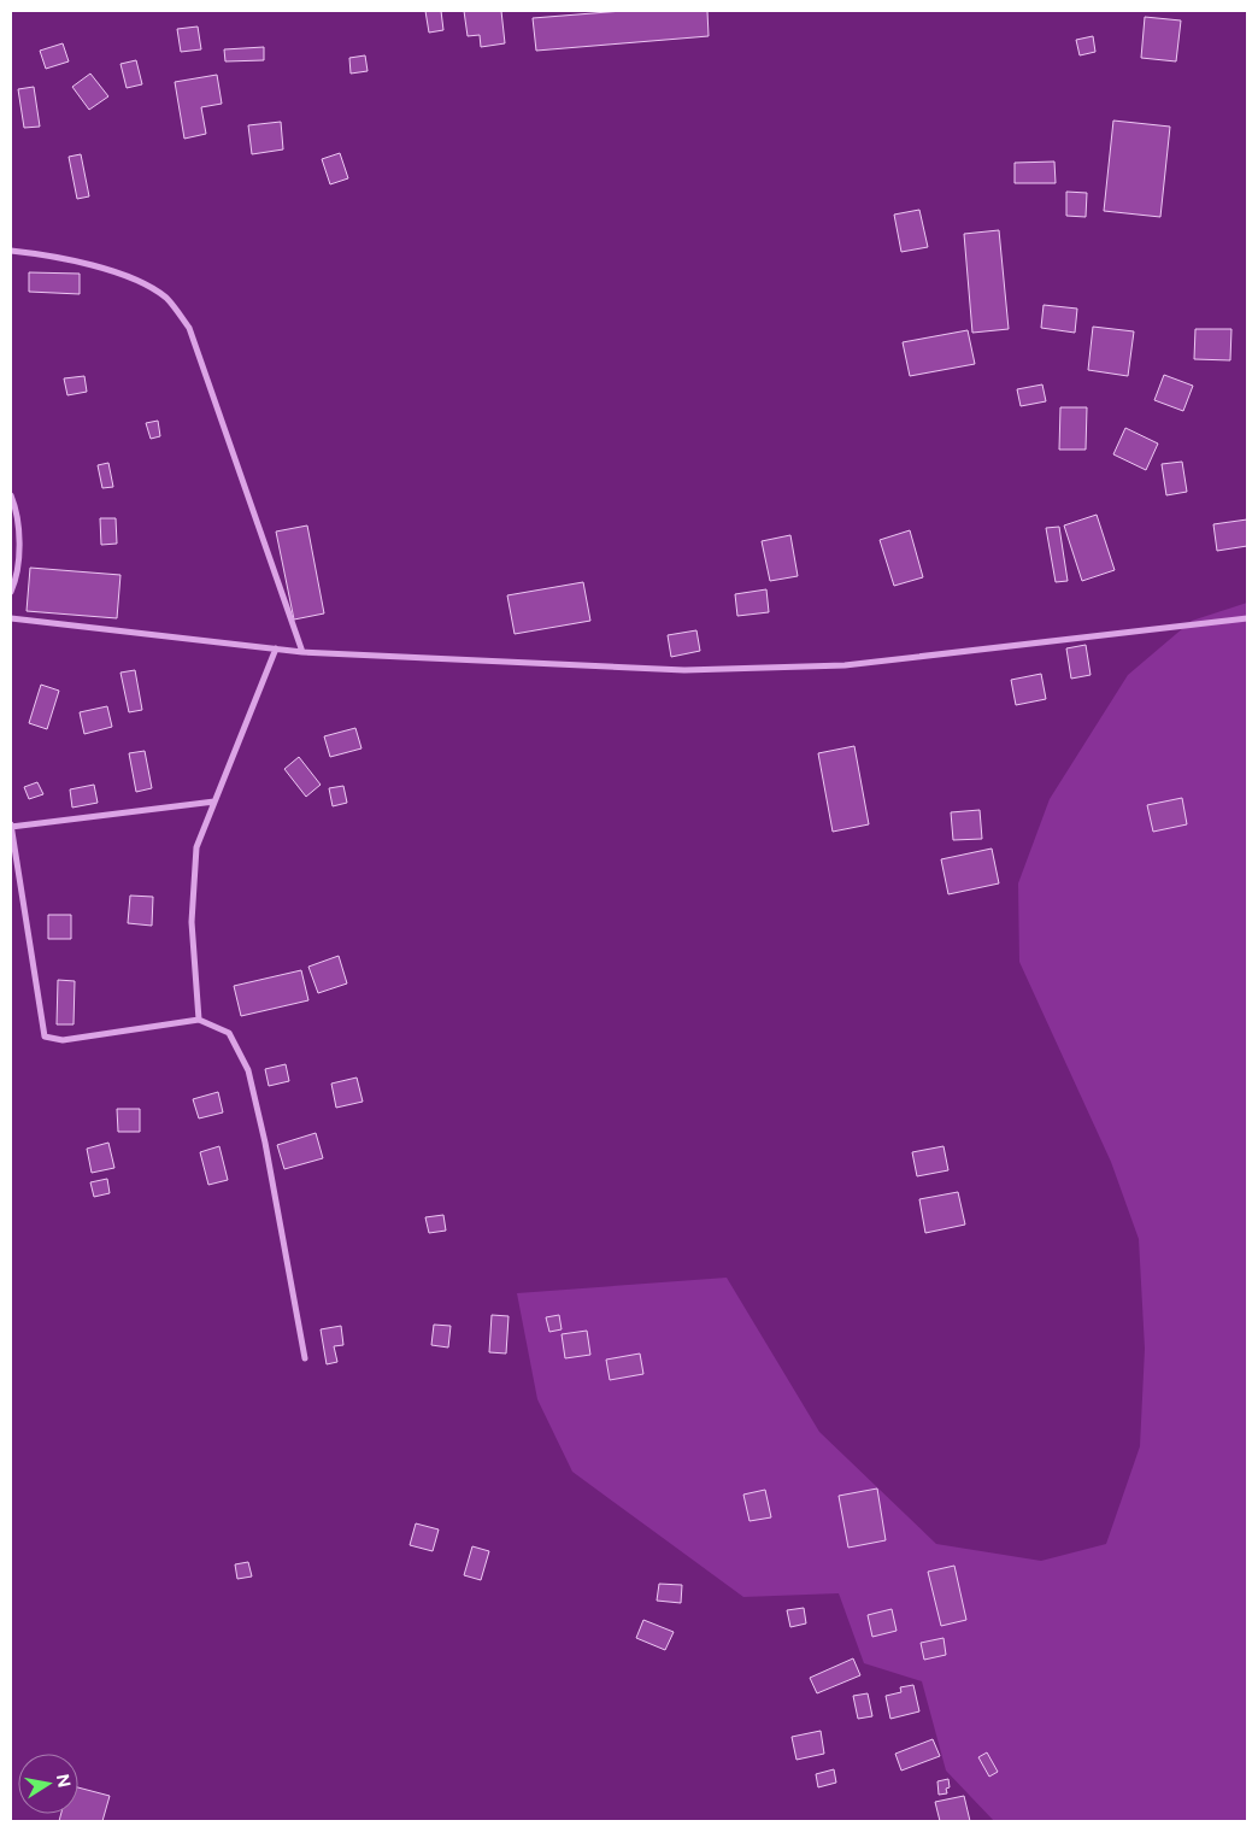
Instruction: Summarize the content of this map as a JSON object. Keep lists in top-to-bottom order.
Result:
{
  "north": "right"
}
